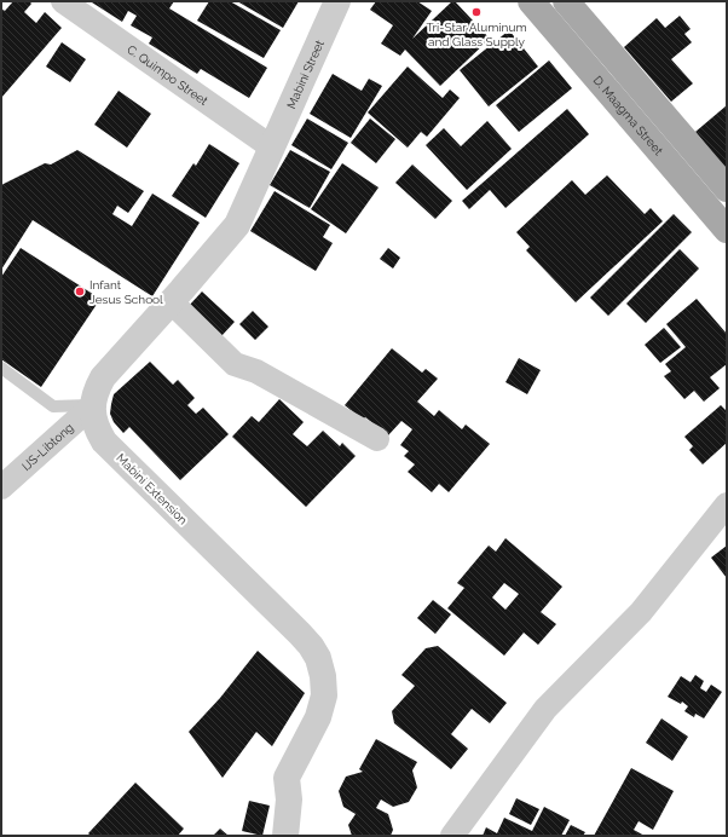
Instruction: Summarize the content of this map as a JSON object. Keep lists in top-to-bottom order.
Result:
{
  "streets": {
    "main road": ["D. Maagma Street"],
    "street": [
      "C. Quimpo Street",
      "Mabini Street",
      "IJS-Libtong",
      "Mabini Extension"
    ]
  },
  "crossings": [
    ["C. Quimpo Street", "Mabini Street"],
    ["C. Quimpo Street", "Mabini Extension"],
    ["Mabini Street", "Mabini Extension"],
    ["IJS-Libtong", "Mabini Extension"]
  ],
  "places": ["Tri-Star Aluminum and Glass Supply", "Infant Jesus School"]
}
